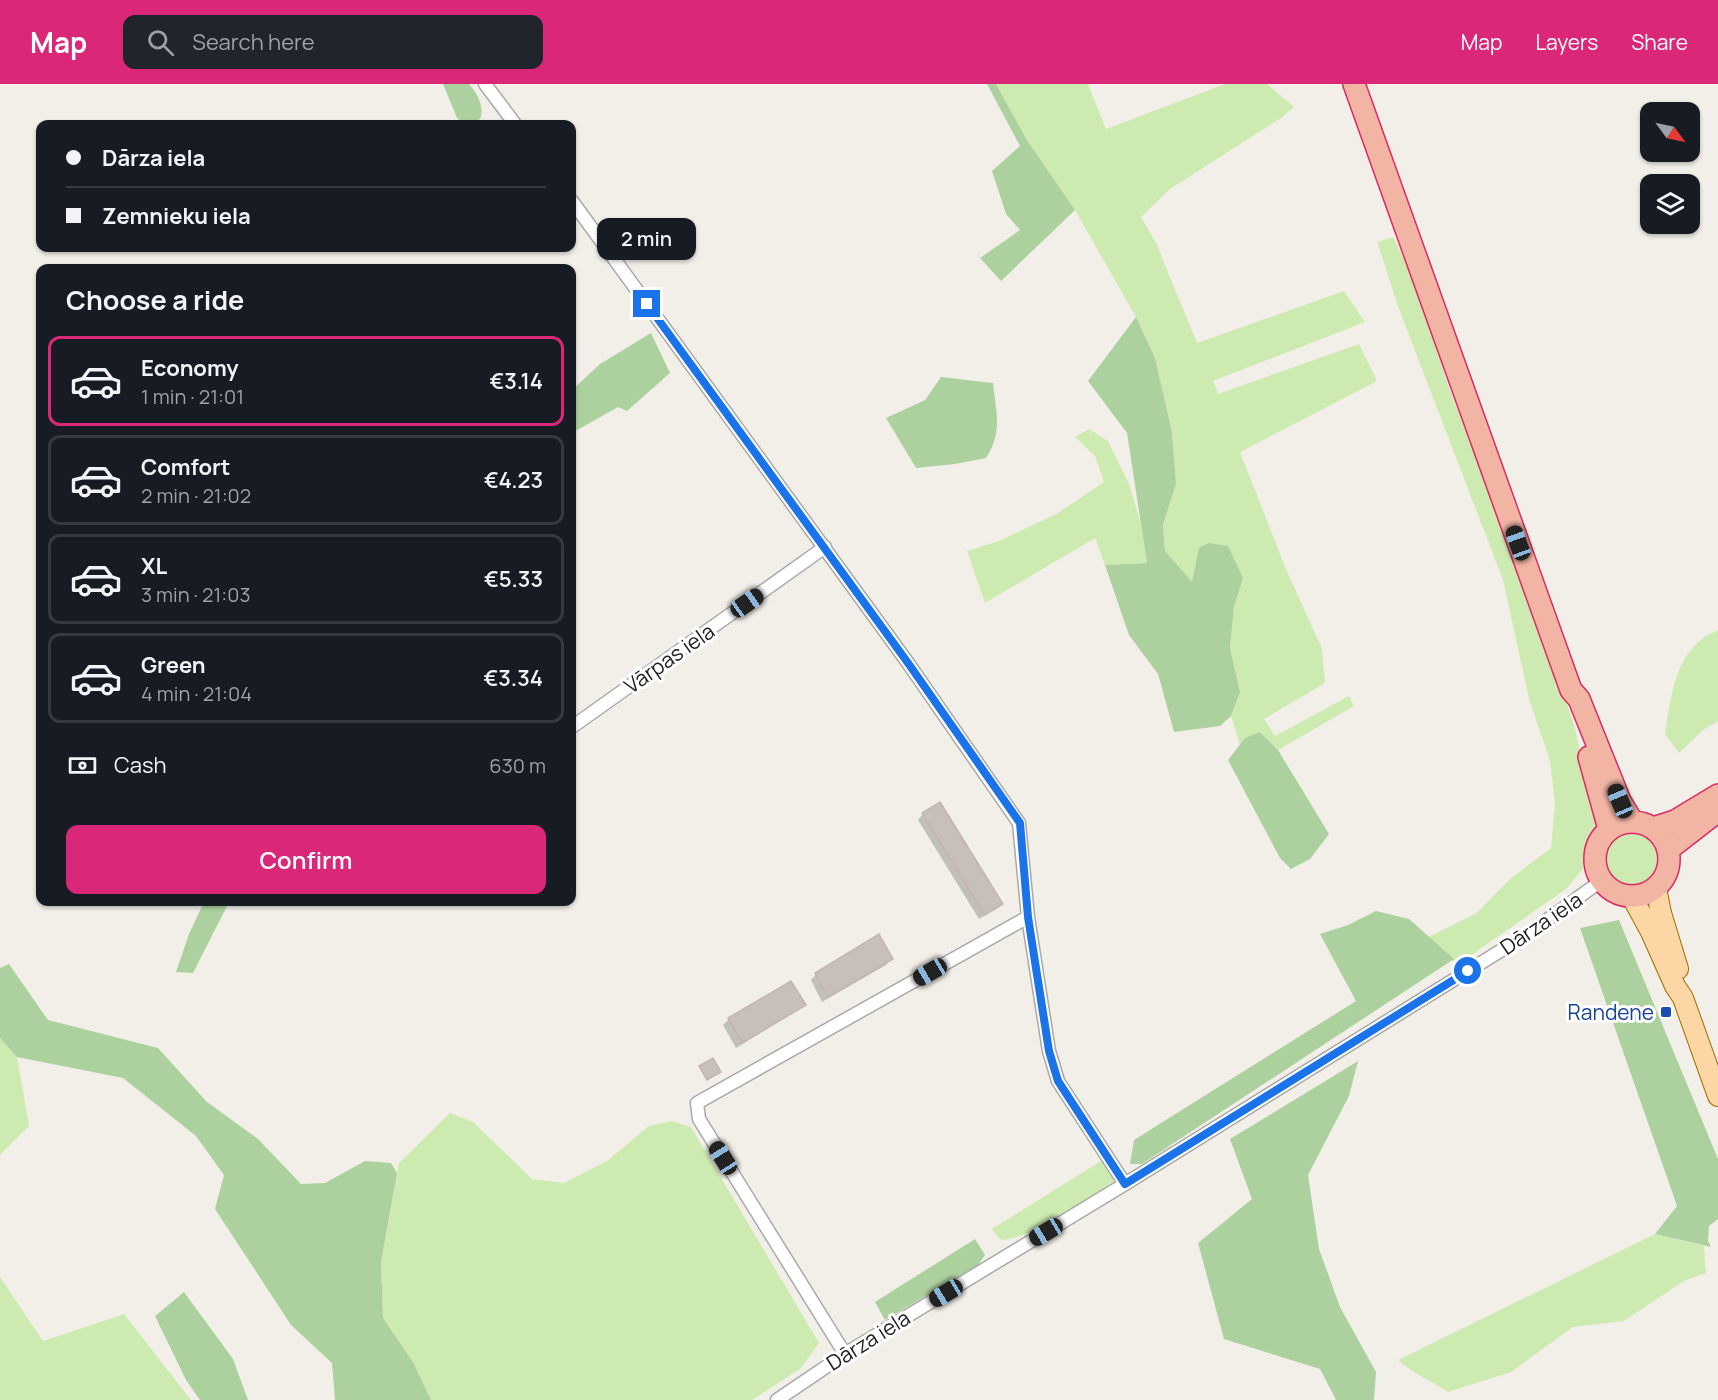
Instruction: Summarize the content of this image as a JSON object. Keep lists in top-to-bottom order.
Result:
{
  "streets": {
    "street": ["Vārpas iela", "Dārza iela"]
  },
  "places": {
    "transit": ["Randene"]
  },
  "north": "bottom right",
  "page": {
    "header": "Map",
    "search": "Search here",
    "nav": ["Map", "Layers", "Share"],
    "banner": ["Dārza iela", "Zemnieku iela"],
    "bubble": "2 min",
    "heading": "Choose a ride",
    "list": [
      {
        "name": "Economy",
        "note": "1 min · 21:01",
        "value": "€3.14"
      },
      {
        "name": "Comfort",
        "note": "2 min · 21:02",
        "value": "€4.23"
      },
      {
        "name": "XL",
        "note": "3 min · 21:03",
        "value": "€5.33"
      },
      {
        "name": "Green",
        "note": "4 min · 21:04",
        "value": "€3.34"
      }
    ],
    "pay": ["Cash", "630 m"],
    "buttons": "Confirm"
  }
}
